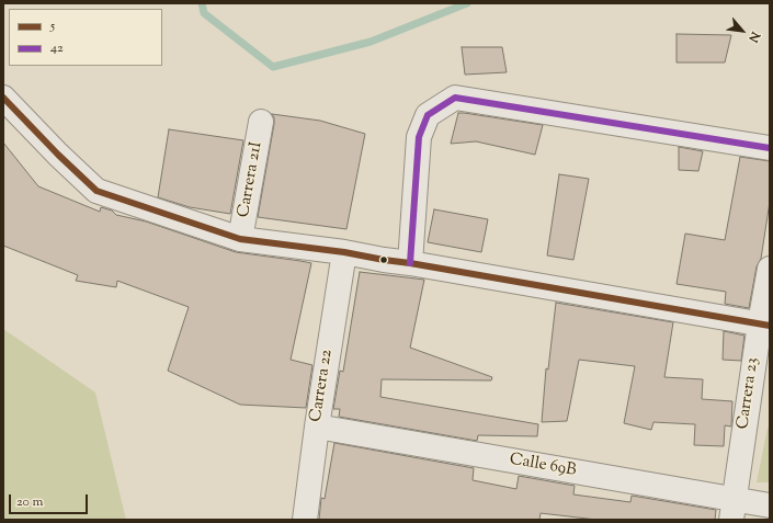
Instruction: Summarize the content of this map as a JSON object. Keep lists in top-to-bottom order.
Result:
{
  "streets": {
    "street": [
      "Carrera 21I",
      "Carrera 22",
      "Carrera 23",
      "Calle 69B"
    ]
  },
  "crossings": [
    ["Carrera 22", "Calle 69B"],
    ["Carrera 23", "Calle 69B"]
  ],
  "lines": ["transit line 5", "transit line 42"],
  "legend": ["5", "42"],
  "scale_bar": "20 m",
  "north": "bottom right"
}
